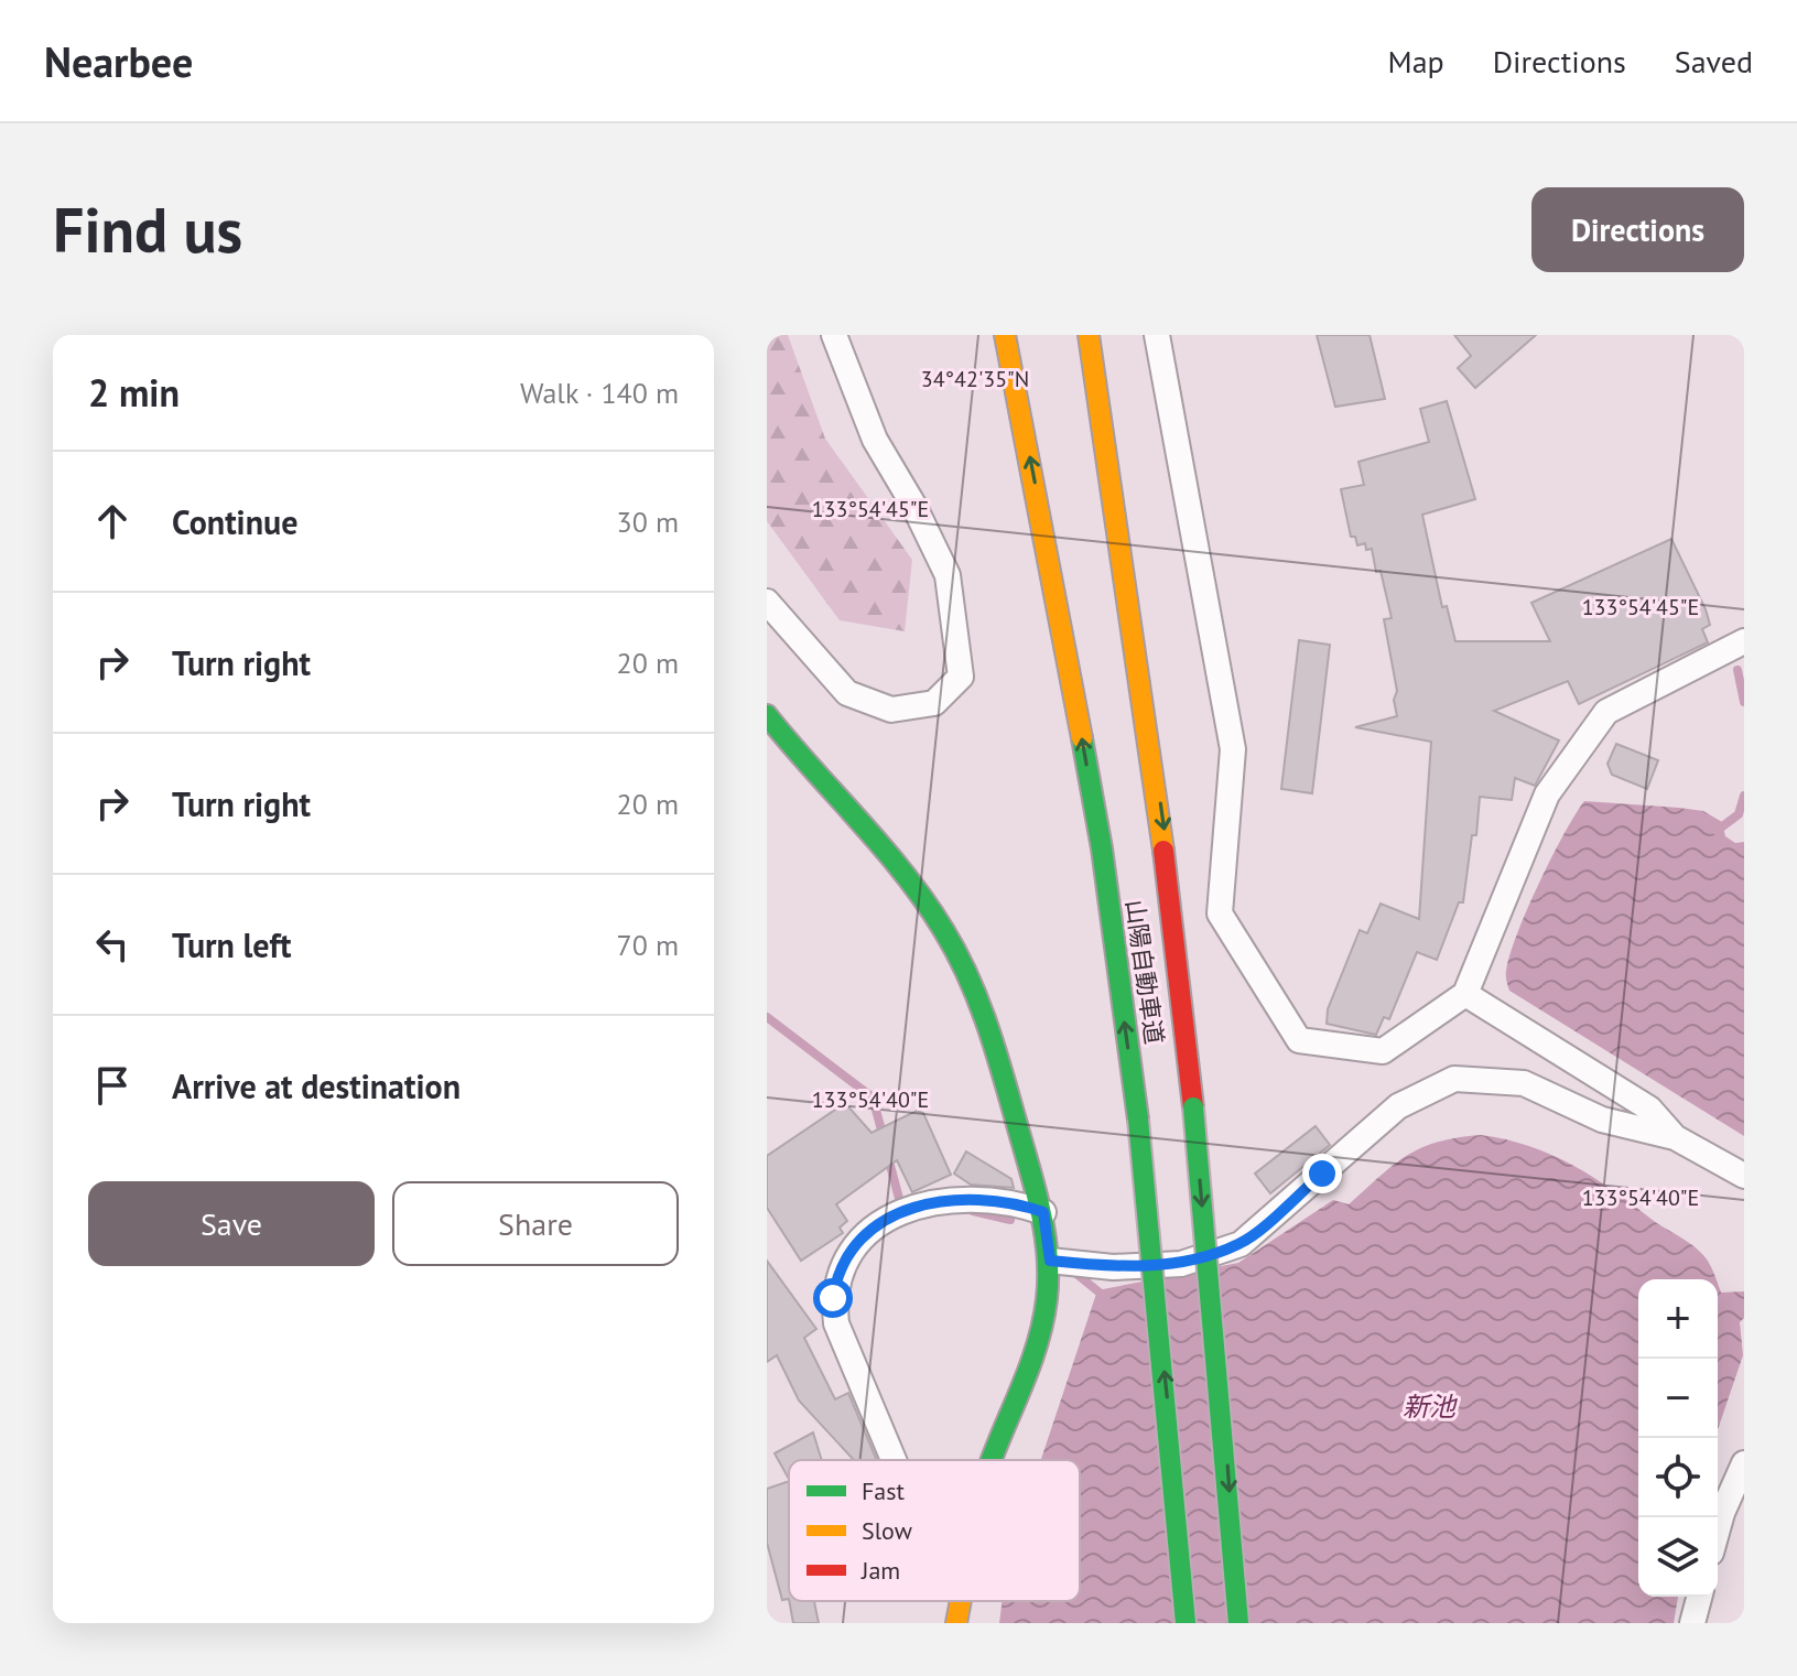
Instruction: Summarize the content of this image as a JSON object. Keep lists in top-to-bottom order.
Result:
{
  "streets": {
    "main road": ["山陽自動車道"]
  },
  "water": ["新池"],
  "legend": ["Fast", "Slow", "Jam"],
  "page": {
    "header": "Nearbee",
    "nav": ["Map", "Directions", "Saved"],
    "buttons": [
      "Directions",
      ["Save", "Share"]
    ],
    "title": "Find us",
    "heading": ["2 min", "Walk · 140 m"],
    "list": [
      ["Continue", "30 m"],
      ["Turn right", "20 m"],
      ["Turn right", "20 m"],
      ["Turn left", "70 m"],
      "Arrive at destination"
    ],
    "map_buttons": ["+", "−"]
  },
  "coordinates": ["34°42'35\"N", "133°54'45\"E", "133°54'40\"E"]
}
